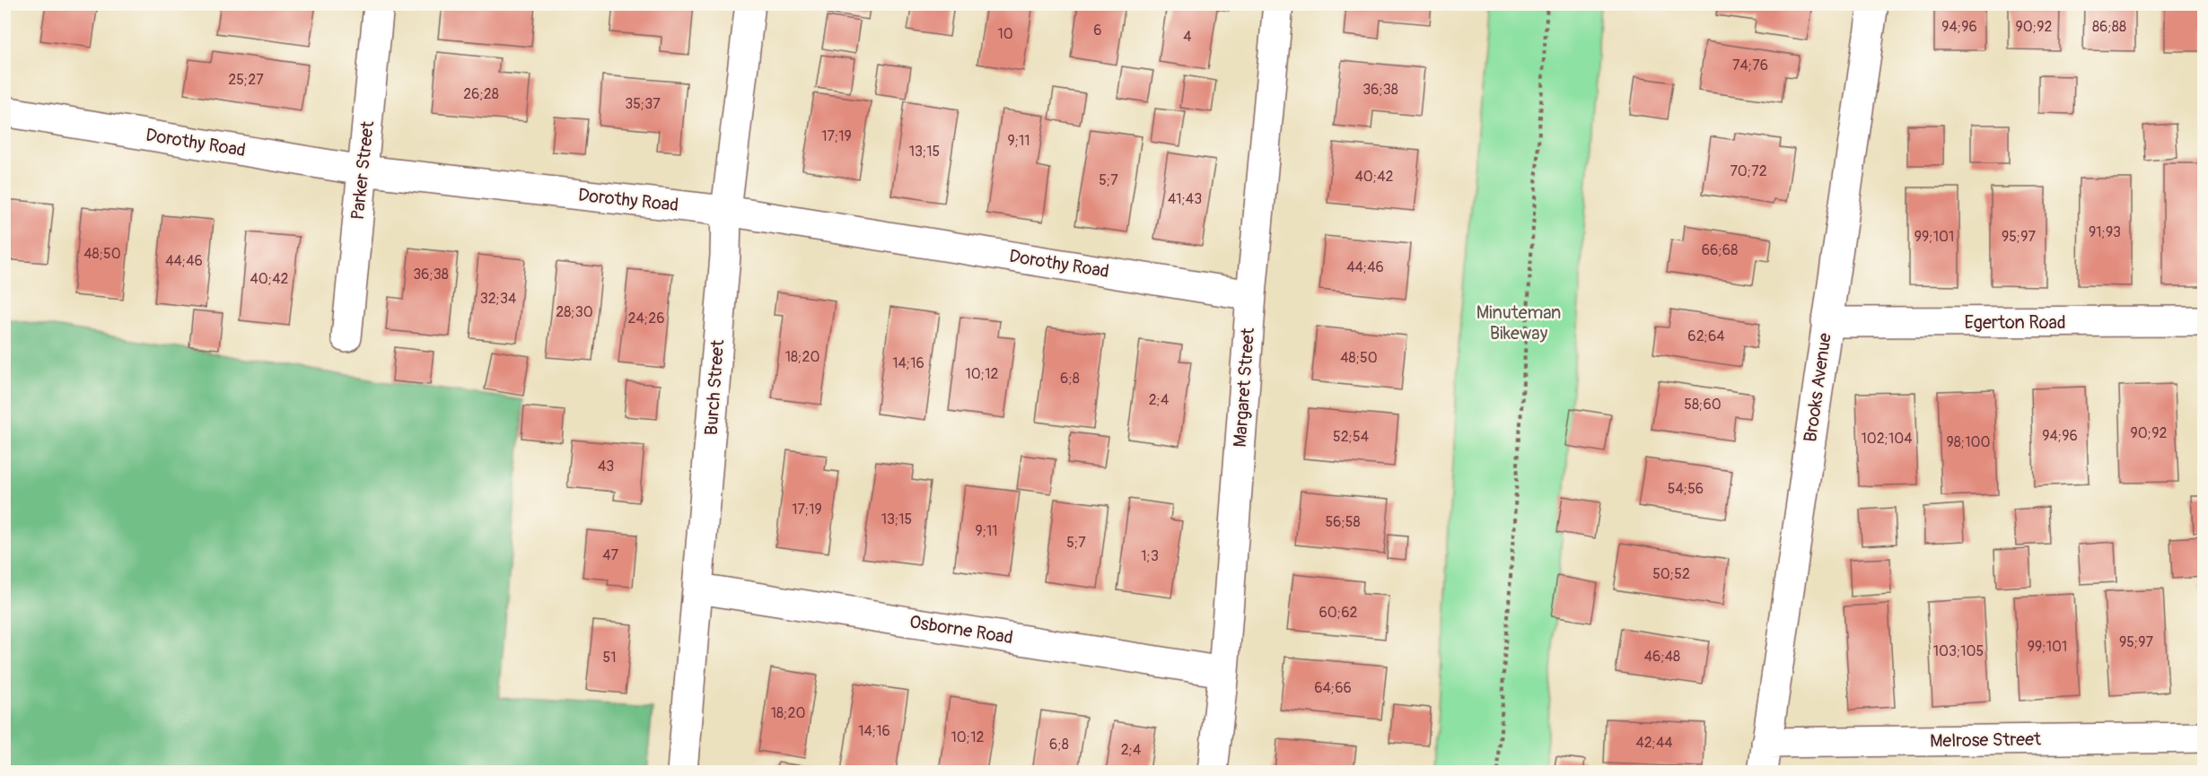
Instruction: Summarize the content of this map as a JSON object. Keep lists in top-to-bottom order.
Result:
{
  "streets": {
    "street": [
      "Dorothy Road",
      "Parker Street",
      "Egerton Road",
      "Burch Street",
      "Margaret Street",
      "Brooks Avenue",
      "Osborne Road",
      "Melrose Street"
    ]
  },
  "crossings": [
    ["Dorothy Road", "Parker Street"],
    ["Dorothy Road", "Burch Street"],
    ["Dorothy Road", "Margaret Street"],
    ["Egerton Road", "Brooks Avenue"],
    ["Burch Street", "Osborne Road"],
    ["Margaret Street", "Osborne Road"],
    ["Brooks Avenue", "Melrose Street"]
  ],
  "parks": ["Minuteman Bikeway"],
  "house_numbers": [
    "94;96",
    "90;92",
    "86;88",
    "6",
    "10",
    "4",
    "74;76",
    "25;27",
    "36;38",
    "26;28",
    "35;37",
    "17;19",
    "9;11",
    "13;15",
    "70;72",
    "40;42",
    "5;7",
    "41;43",
    "91;93",
    "99;101",
    "95;97",
    "66;68",
    "48;50",
    "44;46",
    "44;46",
    "36;38",
    "40;42",
    "32;34",
    "28;30",
    "24;26",
    "62;64",
    "18;20",
    "48;50",
    "14;16",
    "10;12",
    "6;8",
    "2;4",
    "58;60",
    "90;92",
    "94;96",
    "52;54",
    "102;104",
    "98;100",
    "43",
    "54;56",
    "17;19",
    "13;15",
    "56;58",
    "9;11",
    "5;7",
    "47",
    "1;3",
    "50;52",
    "60;62",
    "95;97",
    "99;101",
    "103;105",
    "46;48",
    "51",
    "64;66",
    "18;20",
    "14;16",
    "10;12",
    "42;44",
    "6;8",
    "2;4"
  ]
}
